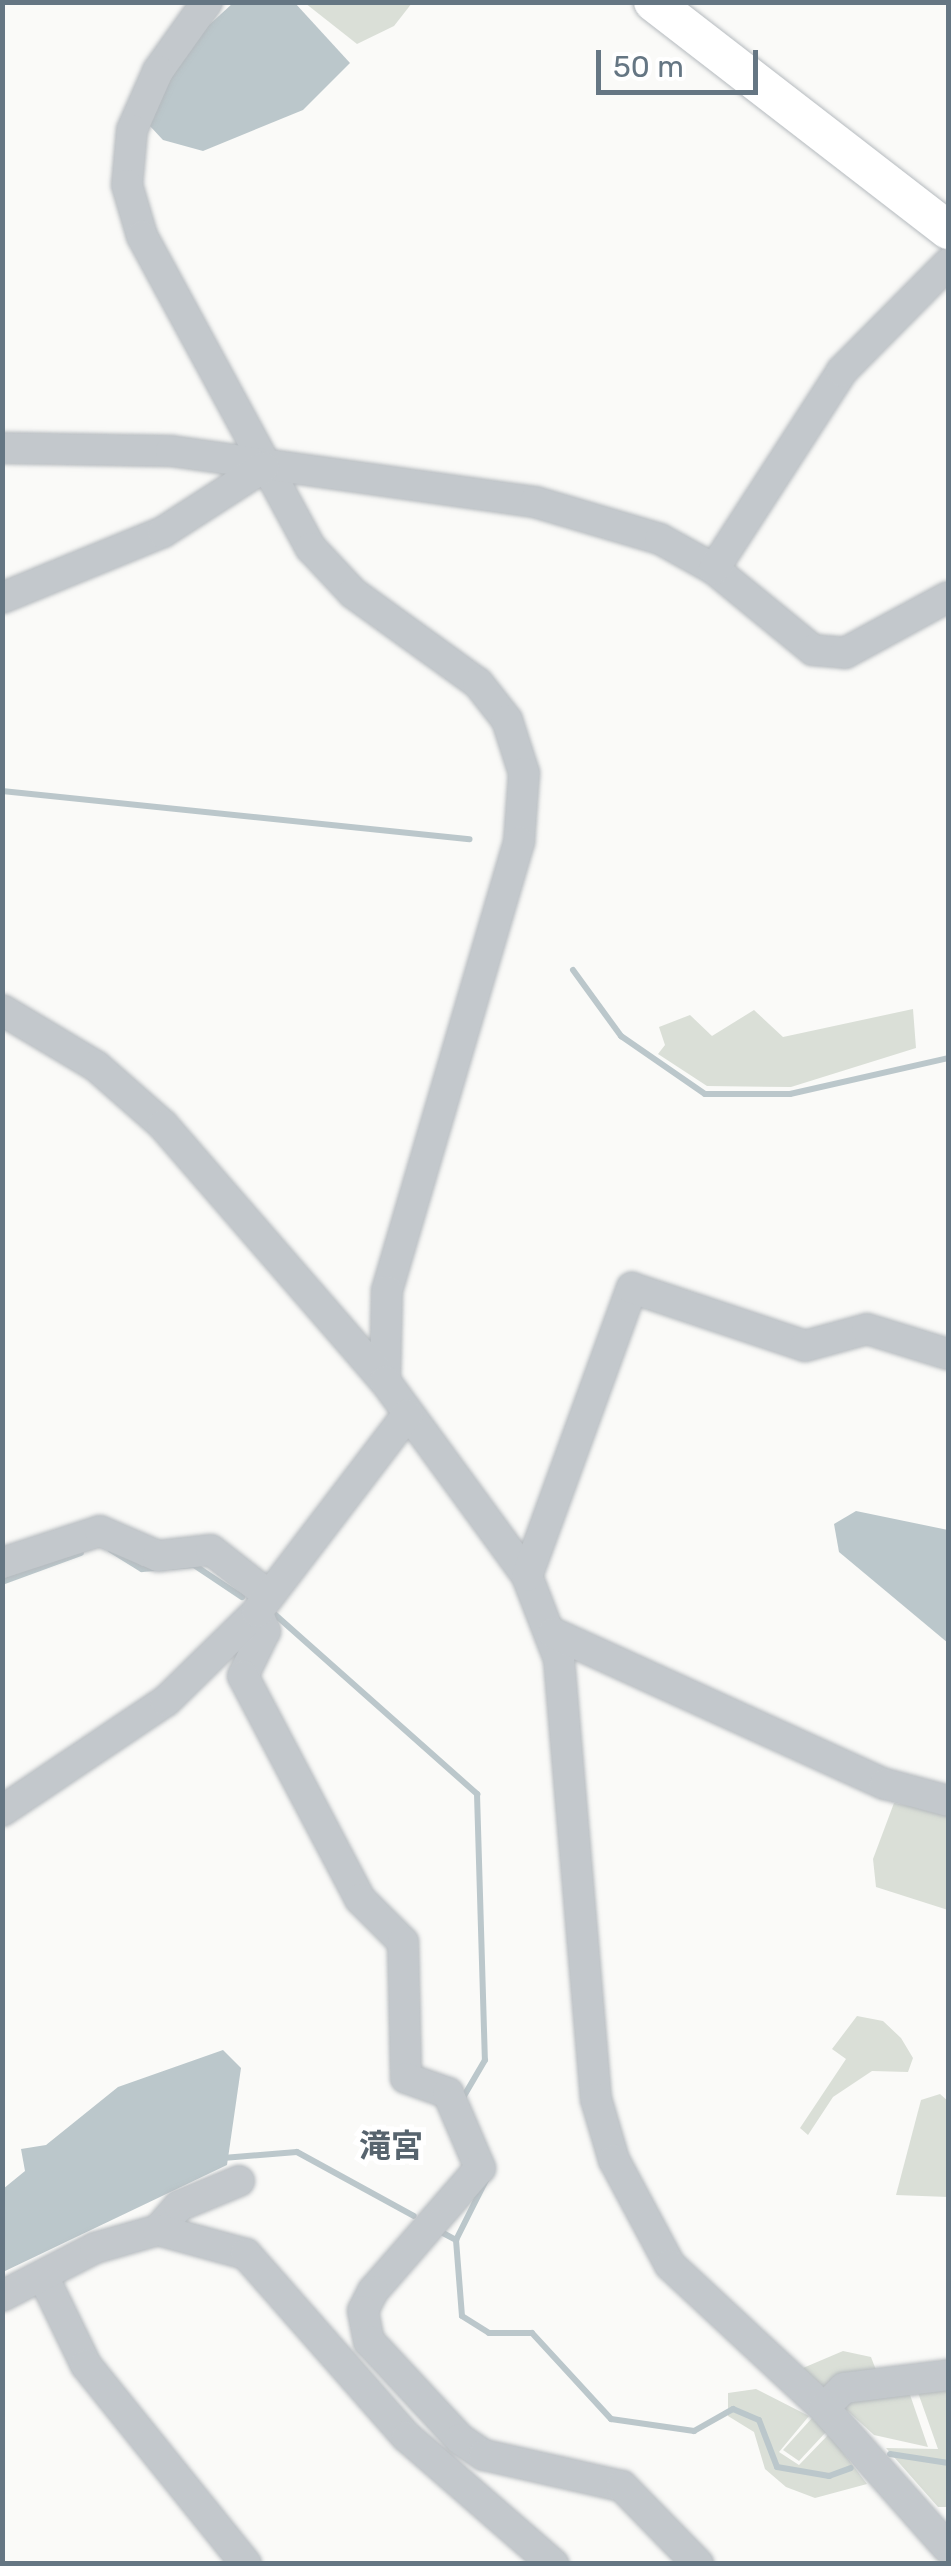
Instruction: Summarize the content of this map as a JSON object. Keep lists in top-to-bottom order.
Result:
{
  "districts": ["滝宮"],
  "scale_bar": "50 m"
}
